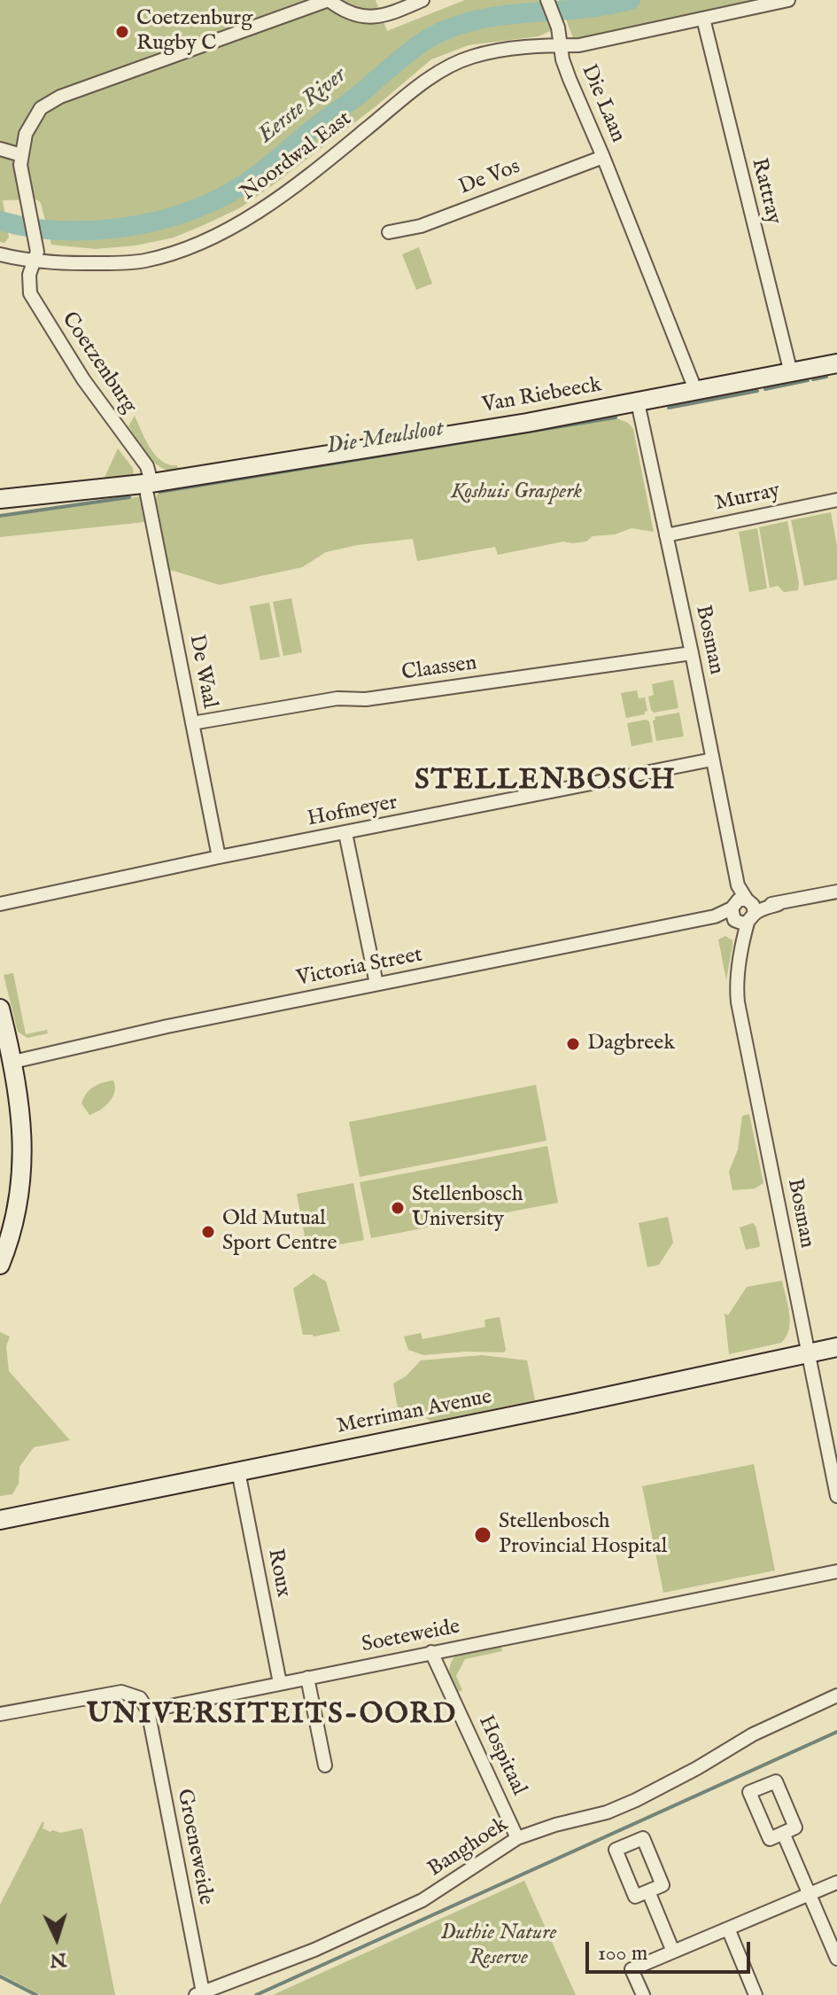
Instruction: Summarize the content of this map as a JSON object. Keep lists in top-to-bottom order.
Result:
{
  "streets": {
    "street": [
      "Die Laan",
      "Noordwal East",
      "De Vos",
      "Rattray",
      "Coetzenburg",
      "Van Riebeeck",
      "Murray",
      "Bosman",
      "Claassen",
      "De Waal",
      "Hofmeyer",
      "Victoria Street",
      "Merriman Avenue",
      "Roux",
      "Soeteweide",
      "Hospitaal",
      "Groeneweide",
      "Banghoek"
    ]
  },
  "crossings": [
    ["Die Laan", "Noordwal East"],
    ["Die Laan", "De Vos"],
    ["Die Laan", "Rattray"],
    ["Die Laan", "Van Riebeeck"],
    ["Noordwal East", "Coetzenburg"],
    ["Rattray", "Van Riebeeck"],
    ["Coetzenburg", "Van Riebeeck"],
    ["Coetzenburg", "De Waal"],
    ["Van Riebeeck", "Bosman"],
    ["Van Riebeeck", "De Waal"],
    ["Murray", "Bosman"],
    ["Bosman", "Claassen"],
    ["Bosman", "Hofmeyer"],
    ["Bosman", "Victoria Street"],
    ["Bosman", "Merriman Avenue"],
    ["Claassen", "De Waal"],
    ["De Waal", "Hofmeyer"],
    ["Merriman Avenue", "Roux"],
    ["Roux", "Soeteweide"],
    ["Soeteweide", "Hospitaal"],
    ["Soeteweide", "Groeneweide"],
    ["Hospitaal", "Banghoek"],
    ["Groeneweide", "Banghoek"]
  ],
  "districts": ["STELLENBOSCH", "UNIVERSITEITS-OORD"],
  "water": ["Eerste River", "Die Meulsloot"],
  "parks": ["Koshuis Grasperk", "Duthie Nature Reserve"],
  "places": [
    "Coetzenburg Rugby C",
    "Dagbreek",
    "Stellenbosch University",
    "Old Mutual Sport Centre",
    "Stellenbosch Provincial Hospital"
  ],
  "scale_bar": "100 m",
  "north": "bottom"
}
